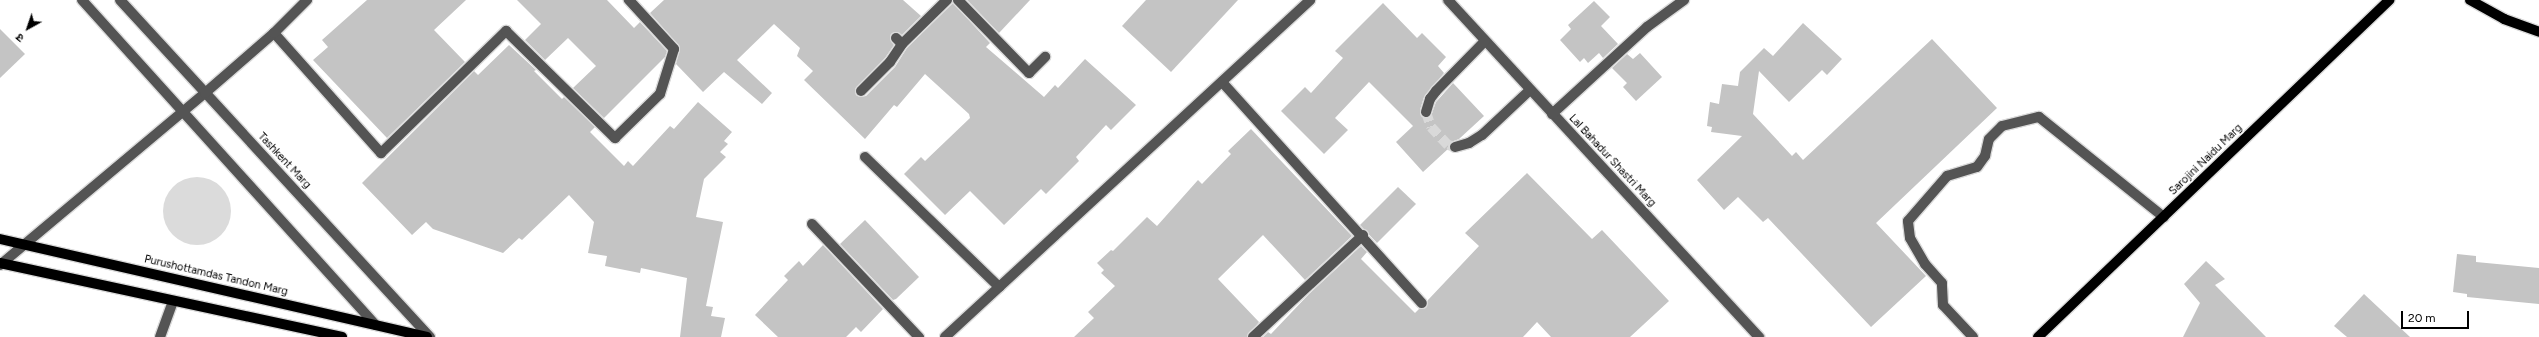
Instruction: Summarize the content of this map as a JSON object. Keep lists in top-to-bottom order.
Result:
{
  "streets": {
    "main road": ["Sarojini Naidu Marg", "Purushottamdas Tandon Marg"],
    "street": ["Tashkent Marg", "Lal Bahadur Shastri Marg"]
  },
  "scale_bar": "20 m",
  "north": "bottom left"
}
